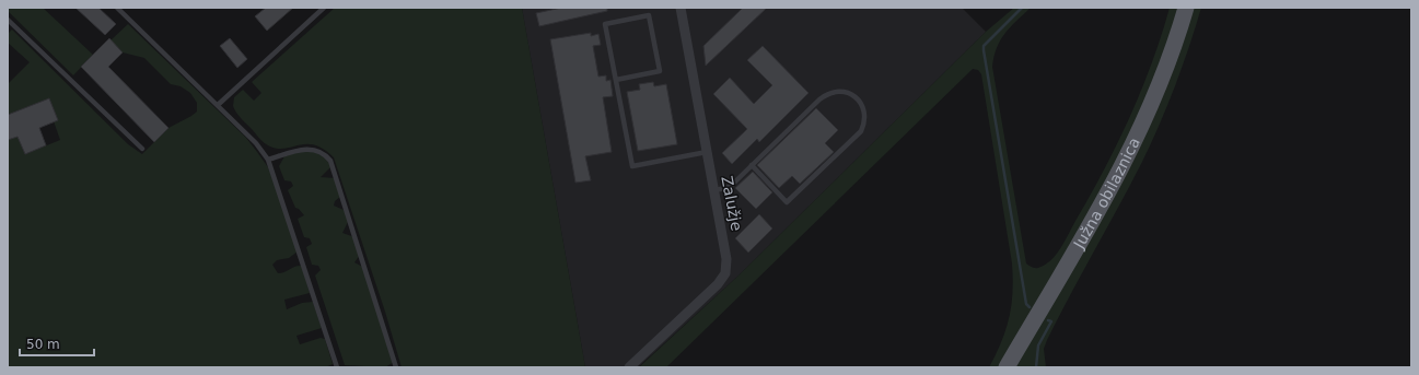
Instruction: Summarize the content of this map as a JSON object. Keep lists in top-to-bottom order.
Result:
{
  "streets": {
    "main road": ["Južna obilaznica"],
    "street": ["Zalužje"]
  },
  "scale_bar": "50 m"
}
